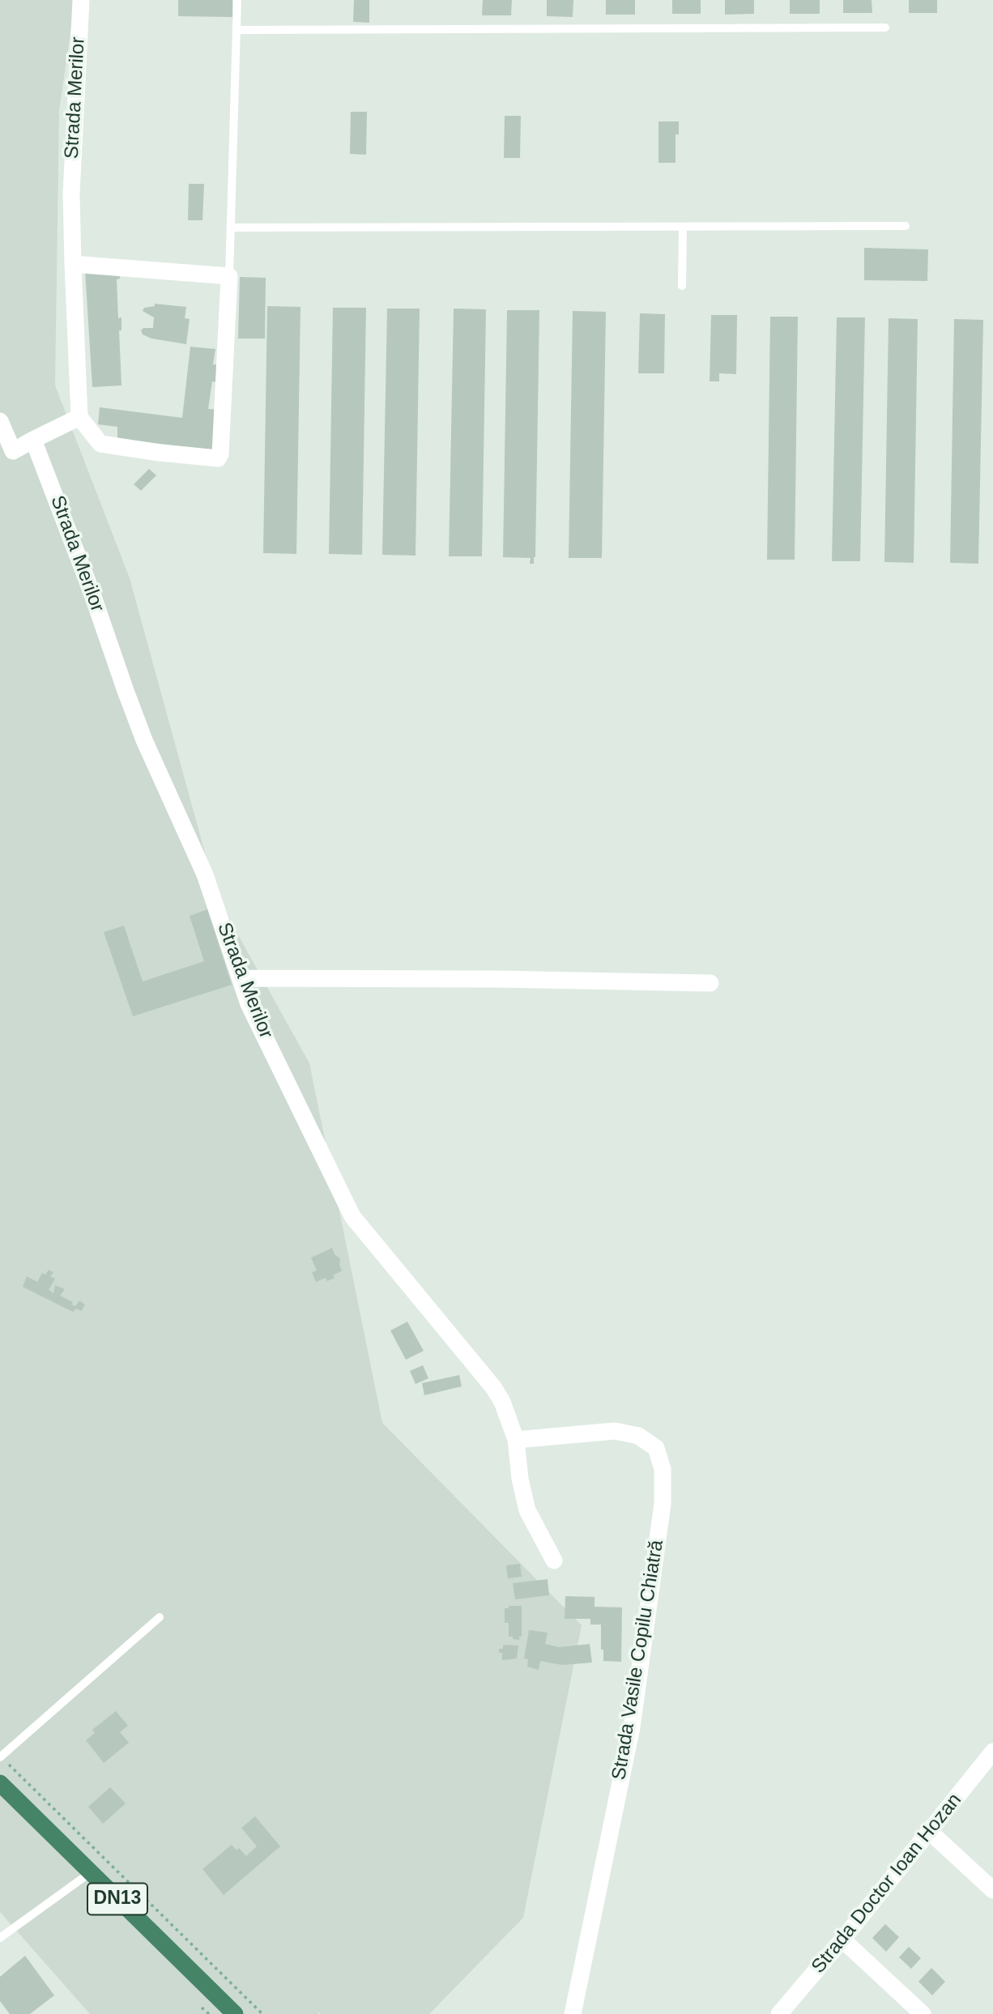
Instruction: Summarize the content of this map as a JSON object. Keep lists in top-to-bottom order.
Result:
{
  "streets": {
    "highway": ["DN13"],
    "street": ["Strada Merilor", "Strada Vasile Copilu Chiatră", "Strada Doctor Ioan Hozan"]
  },
  "crossings": [
    ["Strada Merilor", "Strada Vasile Copilu Chiatră"]
  ]
}
